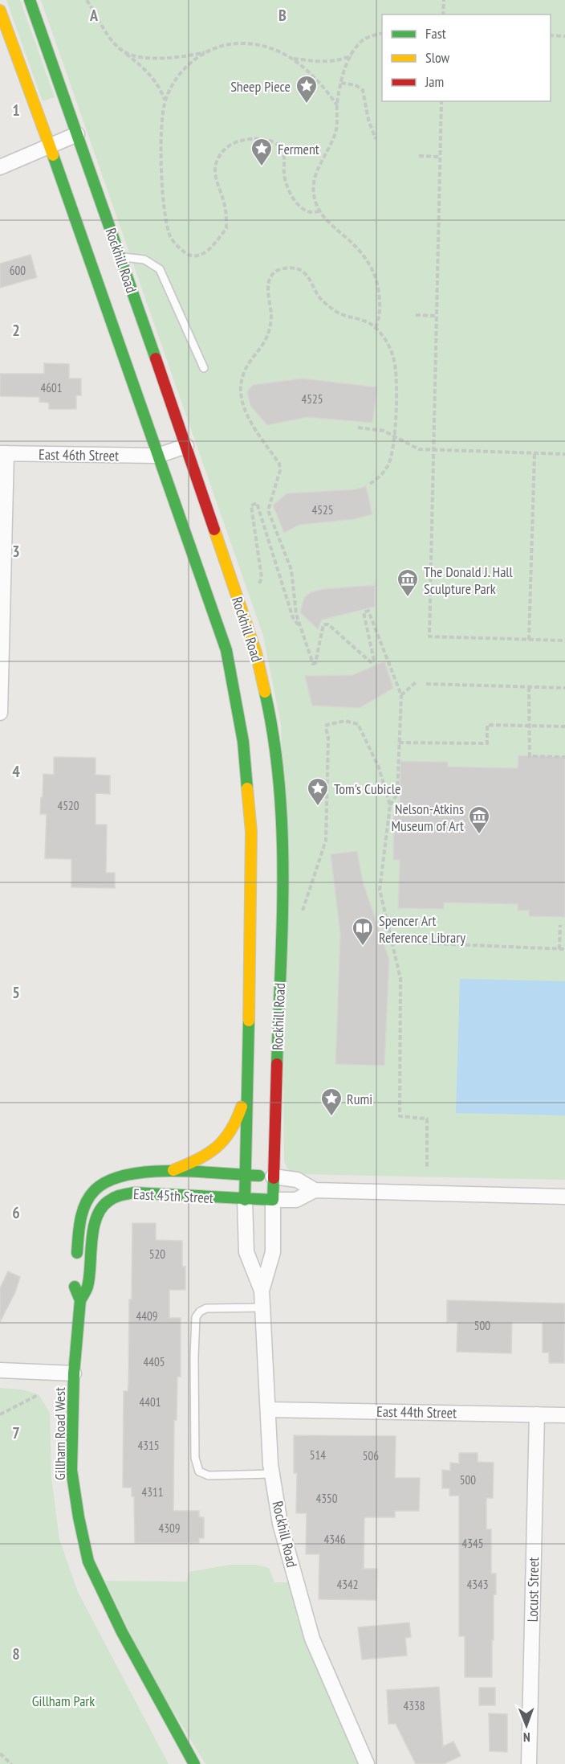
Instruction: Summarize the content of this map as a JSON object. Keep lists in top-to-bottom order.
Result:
{
  "streets": {
    "main road": ["Rockhill Road", "East 45th Street", "Gillham Road West"],
    "street": ["East 46th Street", "East 44th Street", "Locust Street"]
  },
  "crossings": [
    ["Rockhill Road", "East 46th Street"],
    ["Rockhill Road", "East 45th Street"],
    ["Rockhill Road", "East 44th Street"],
    ["East 45th Street", "Gillham Road West"],
    ["East 44th Street", "Locust Street"]
  ],
  "parks": ["Gillham Park"],
  "places": {
    "place": [
      "Sheep Piece",
      "Ferment",
      "Tom's Cubicle",
      "Rumi"
    ],
    "museum": ["The Donald J. Hall Sculpture Park", "Nelson-Atkins Museum of Art"],
    "library": ["Spencer Art Reference Library"]
  },
  "house_numbers": [
    "600",
    "4601",
    "4525",
    "4525",
    "4520",
    "520",
    "4409",
    "500",
    "4405",
    "4401",
    "4315",
    "514",
    "506",
    "500",
    "4311",
    "4350",
    "4309",
    "4346",
    "4345",
    "4342",
    "4343",
    "4338"
  ],
  "legend": ["Fast", "Slow", "Jam"],
  "north": "bottom",
  "grid": {
    "columns": ["A", "B"],
    "rows": [
      "1",
      "2",
      "3",
      "4",
      "5",
      "6",
      "7",
      "8"
    ]
  }
}
